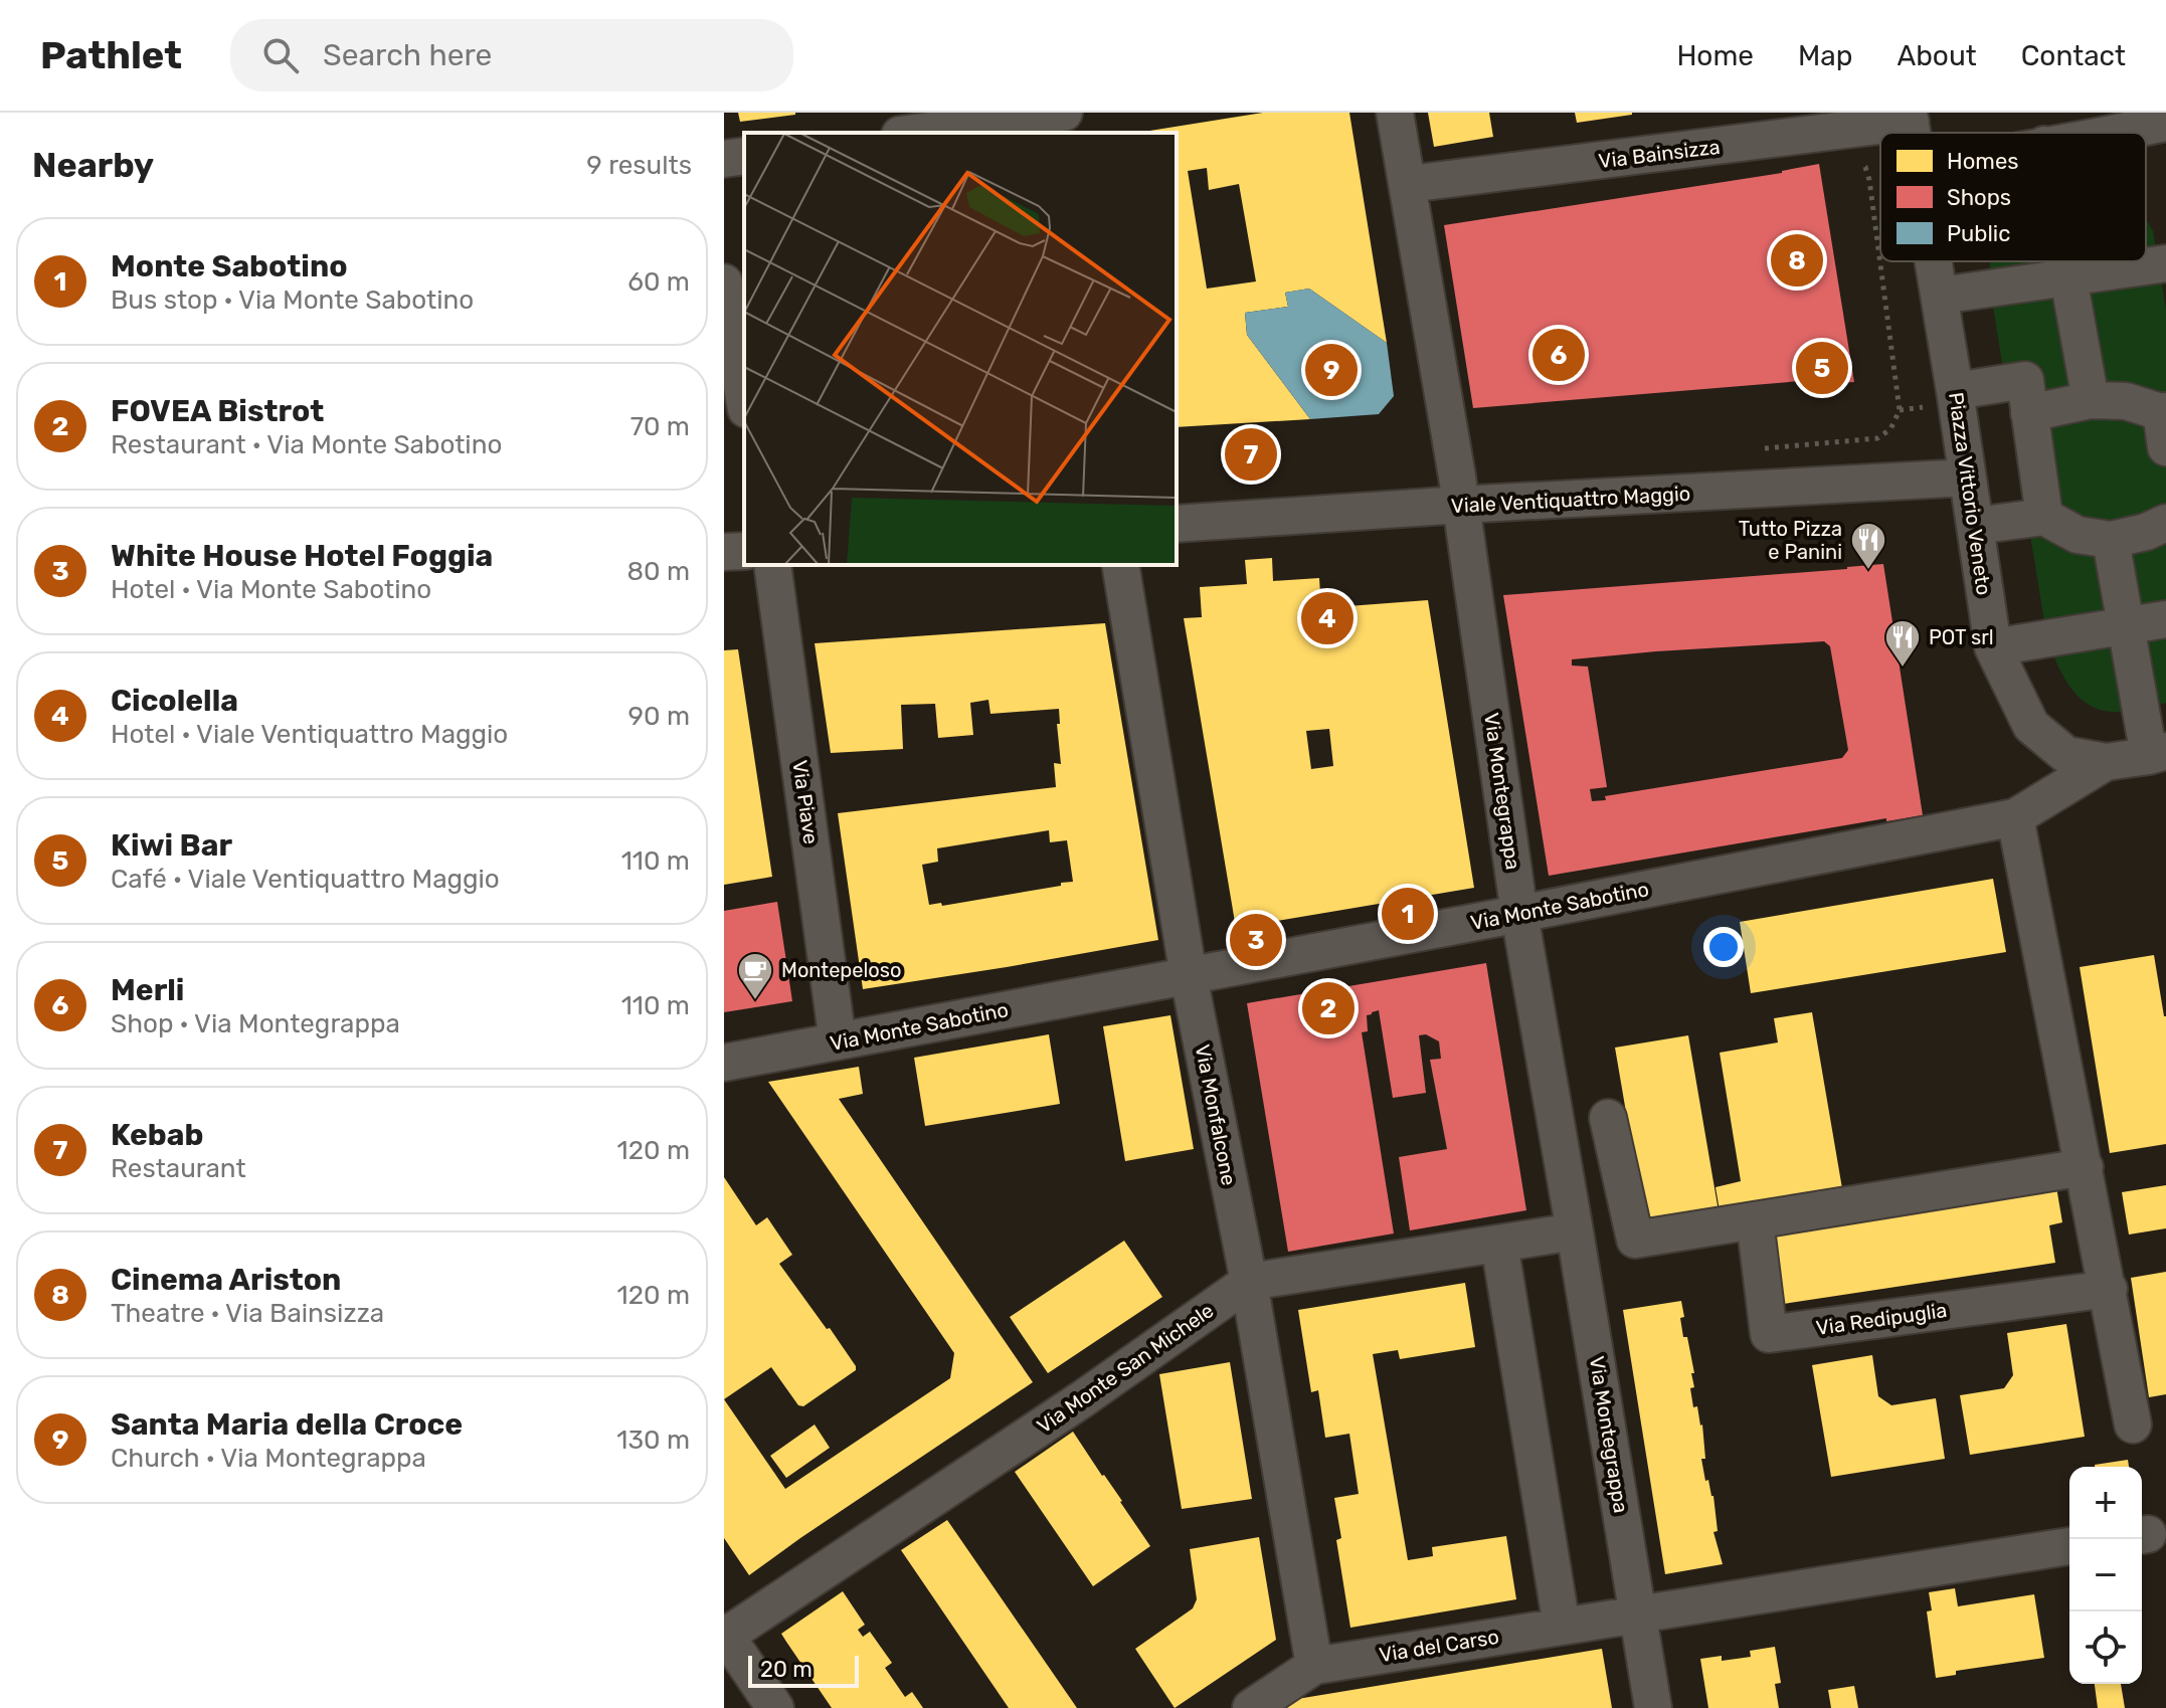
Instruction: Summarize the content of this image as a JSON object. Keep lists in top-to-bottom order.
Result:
{
  "streets": {
    "street": [
      "Via Bainsizza",
      "Piazza Vittorio Veneto",
      "Viale Ventiquattro Maggio",
      "Via Montegrappa",
      "Via Piave",
      "Via Monte Sabotino",
      "Via Monfalcone",
      "Via Redipuglia",
      "Via Monte San Michele",
      "Via del Carso"
    ]
  },
  "crossings": [
    ["Via Bainsizza", "Via Montegrappa"],
    ["Piazza Vittorio Veneto", "Viale Ventiquattro Maggio"],
    ["Piazza Vittorio Veneto", "Via Monte Sabotino"],
    ["Viale Ventiquattro Maggio", "Via Montegrappa"],
    ["Via Montegrappa", "Via Monte Sabotino"],
    ["Via Montegrappa", "Via Monte San Michele"],
    ["Via Montegrappa", "Via del Carso"],
    ["Via Piave", "Via Monte Sabotino"],
    ["Via Monte Sabotino", "Via Monfalcone"],
    ["Via Monfalcone", "Via Monte San Michele"],
    ["Via Monfalcone", "Via del Carso"]
  ],
  "places": {
    "restaurant": ["Tutto Pizza e Panini", "POT srl"],
    "cafe": ["Montepeloso"]
  },
  "legend": ["Homes", "Shops", "Public"],
  "scale_bar": "20 m",
  "page": {
    "header": "Pathlet",
    "search": "Search here",
    "nav": [
      "Home",
      "Map",
      "About",
      "Contact"
    ],
    "heading": ["Nearby", "9 results"],
    "list": [
      {
        "mark": "1",
        "name": "Monte Sabotino",
        "note": "Bus stop · Via Monte Sabotino",
        "value": "60 m"
      },
      {
        "mark": "2",
        "name": "FOVEA Bistrot",
        "note": "Restaurant · Via Monte Sabotino",
        "value": "70 m"
      },
      {
        "mark": "3",
        "name": "White House Hotel Foggia",
        "note": "Hotel · Via Monte Sabotino",
        "value": "80 m"
      },
      {
        "mark": "4",
        "name": "Cicolella",
        "note": "Hotel · Viale Ventiquattro Maggio",
        "value": "90 m"
      },
      {
        "mark": "5",
        "name": "Kiwi Bar",
        "note": "Café · Viale Ventiquattro Maggio",
        "value": "110 m"
      },
      {
        "mark": "6",
        "name": "Merli",
        "note": "Shop · Via Montegrappa",
        "value": "110 m"
      },
      {
        "mark": "7",
        "name": "Kebab",
        "note": "Restaurant",
        "value": "120 m"
      },
      {
        "mark": "8",
        "name": "Cinema Ariston",
        "note": "Theatre · Via Bainsizza",
        "value": "120 m"
      },
      {
        "mark": "9",
        "name": "Santa Maria della Croce",
        "note": "Church · Via Montegrappa",
        "value": "130 m"
      }
    ],
    "pins": [
      "8",
      "6",
      "5",
      "9",
      "7",
      "4",
      "1",
      "3",
      "2"
    ],
    "map_buttons": ["+", "−"],
    "scale": "20 m"
  }
}
